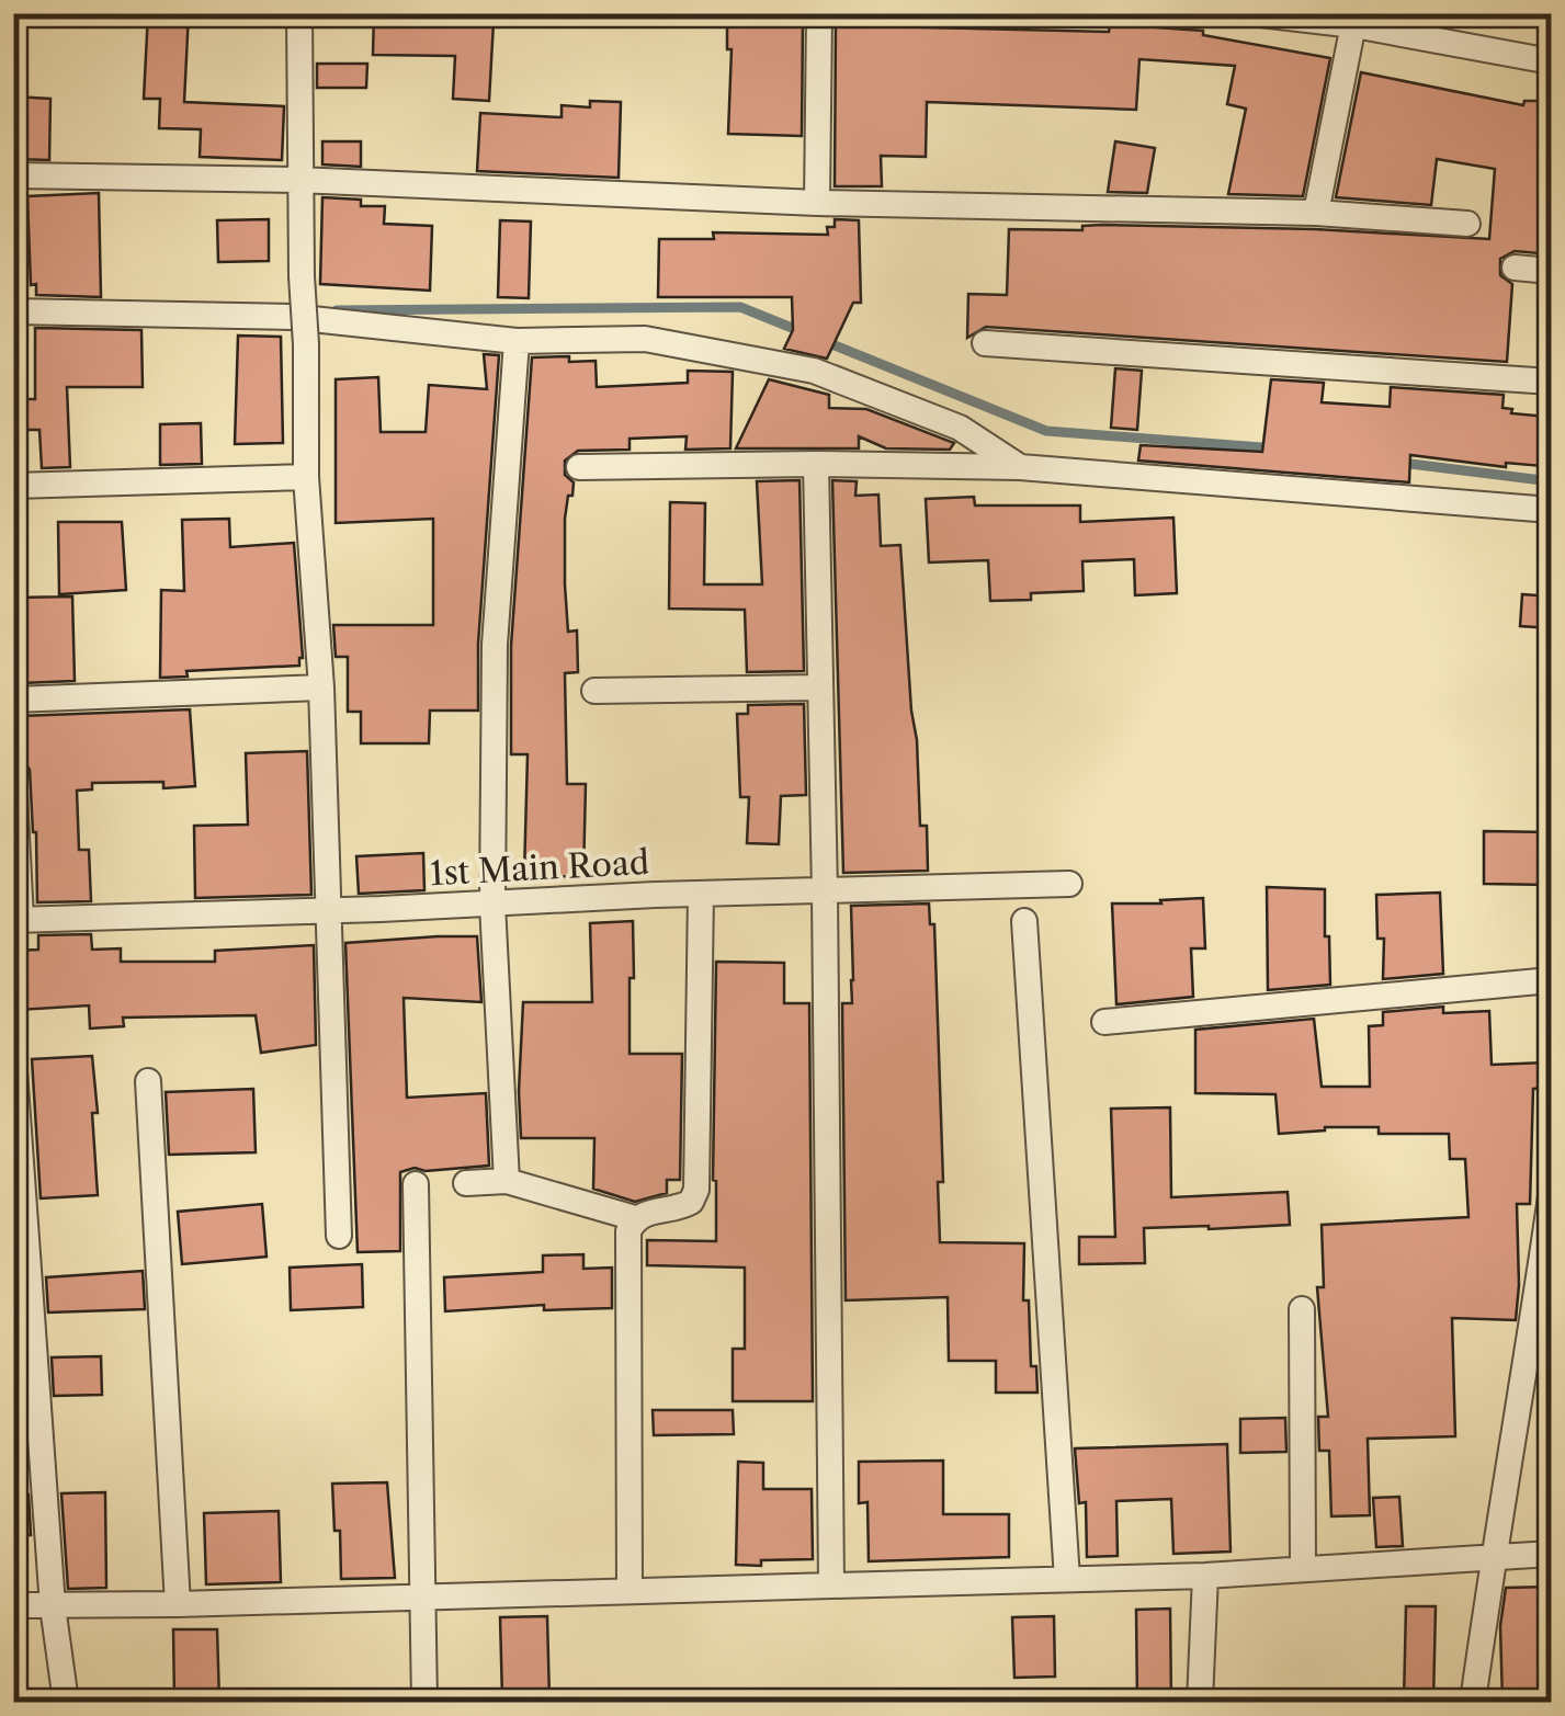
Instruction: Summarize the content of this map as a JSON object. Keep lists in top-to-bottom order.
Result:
{
  "streets": {
    "street": ["1st Main Road"]
  }
}
